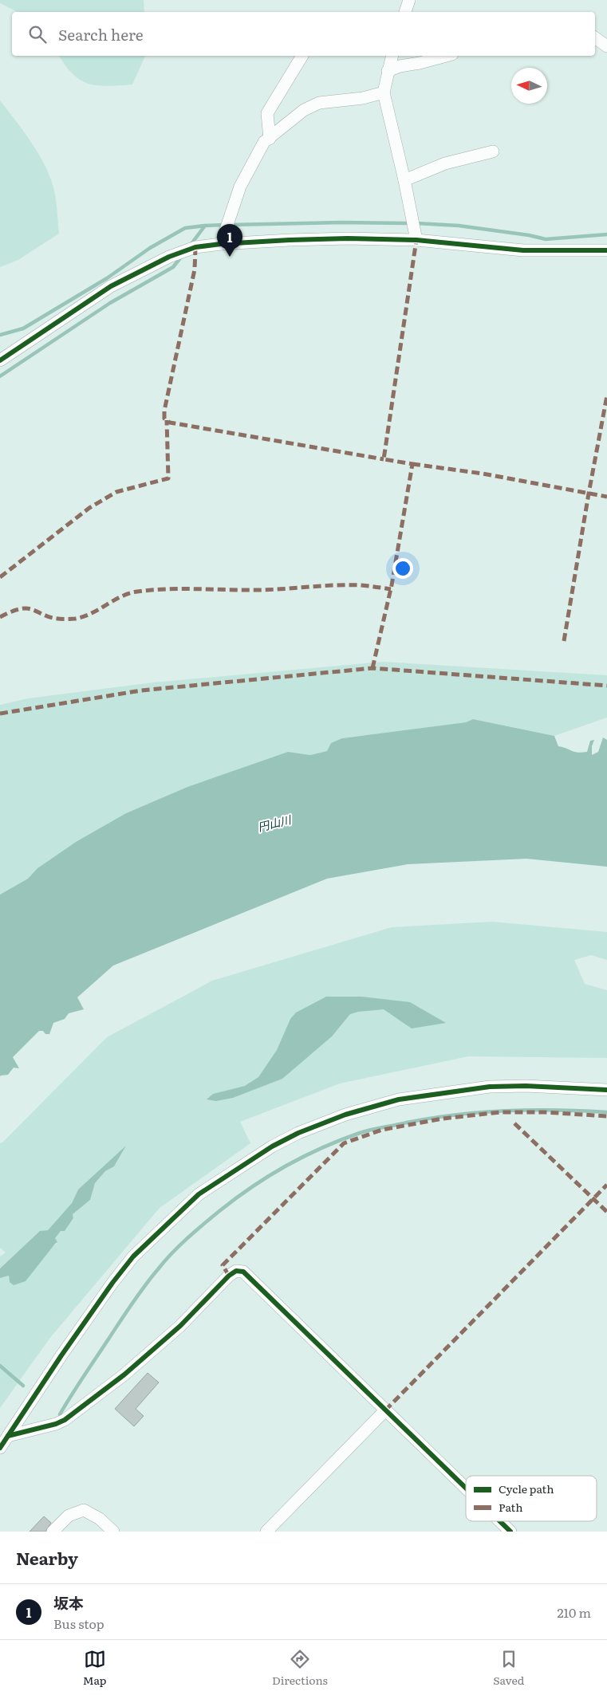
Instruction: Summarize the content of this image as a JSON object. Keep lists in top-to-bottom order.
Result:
{
  "water": ["円山川"],
  "legend": ["Cycle path", "Path"],
  "north": "left",
  "page": {
    "search": "Search here",
    "pins": "1",
    "heading": "Nearby",
    "list": [
      {
        "mark": "1",
        "name": "坂本",
        "note": "Bus stop",
        "value": "210 m"
      }
    ],
    "nav": ["Map", "Directions", "Saved"]
  }
}
